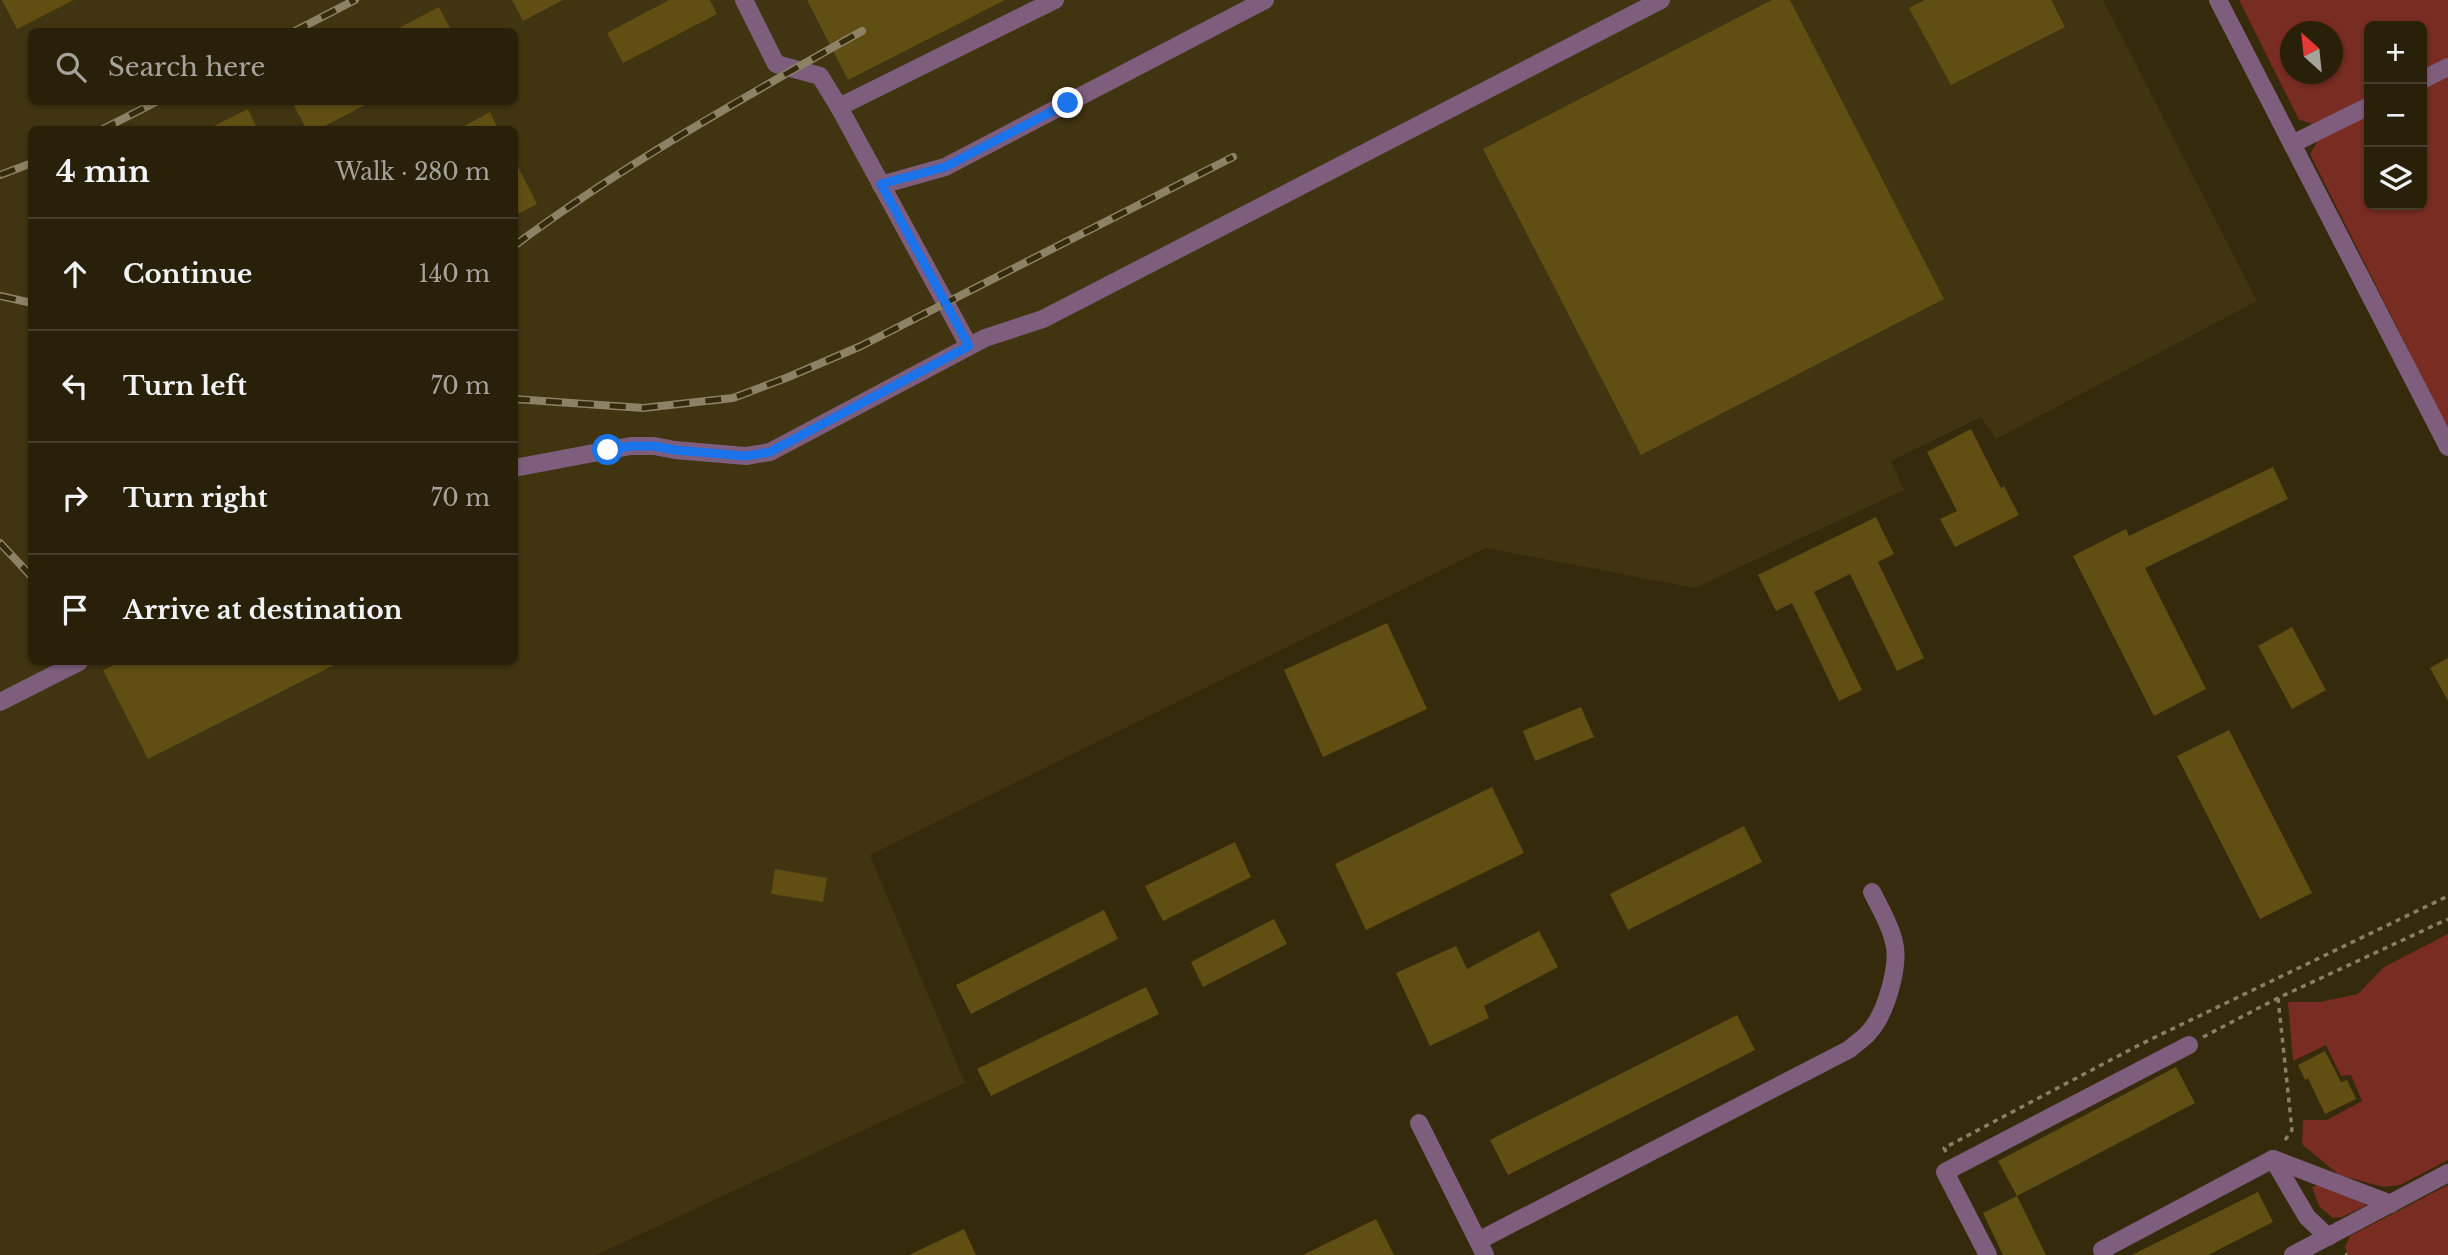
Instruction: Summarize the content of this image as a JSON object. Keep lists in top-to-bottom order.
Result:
{
  "north": "top left",
  "page": {
    "map_buttons": ["+", "−"],
    "search": "Search here",
    "heading": ["4 min", "Walk · 280 m"],
    "list": [
      ["Continue", "140 m"],
      ["Turn left", "70 m"],
      ["Turn right", "70 m"],
      "Arrive at destination"
    ]
  }
}
